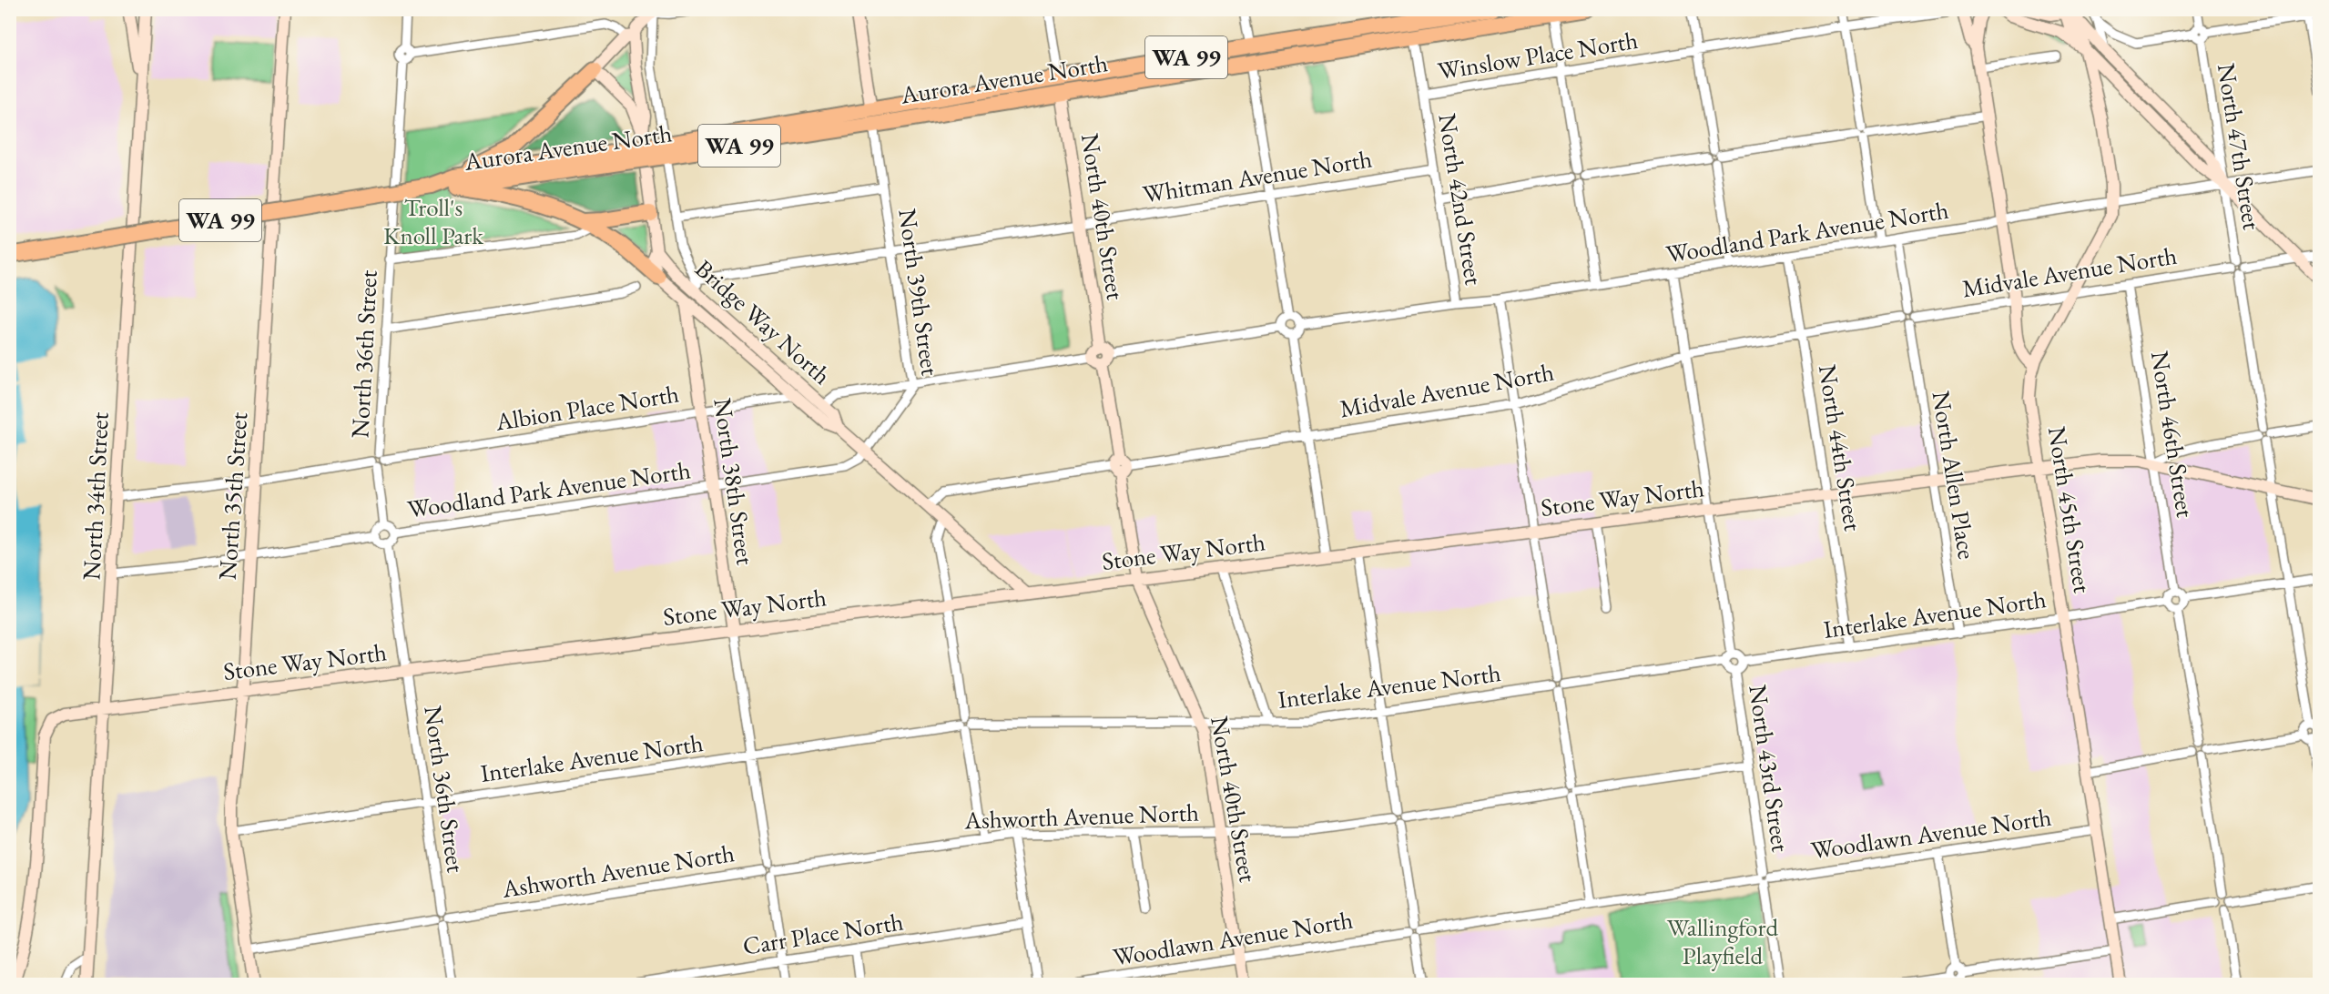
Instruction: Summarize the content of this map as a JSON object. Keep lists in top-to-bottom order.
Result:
{
  "streets": {
    "highway": ["WA 99", "Aurora Avenue North"],
    "main road": [
      "North 40th Street",
      "North 39th Street",
      "Bridge Way North",
      "North 38th Street",
      "North 34th Street",
      "North 35th Street",
      "Stone Way North",
      "North 45th Street"
    ],
    "street": [
      "Winslow Place North",
      "North 47th Street",
      "Whitman Avenue North",
      "North 42nd Street",
      "Woodland Park Avenue North",
      "Midvale Avenue North",
      "North 36th Street",
      "Albion Place North",
      "North 46th Street",
      "North 44th Street",
      "North Allen Place",
      "Interlake Avenue North",
      "North 43rd Street",
      "Ashworth Avenue North",
      "Woodlawn Avenue North",
      "Carr Place North"
    ]
  },
  "crossings": [
    ["Winslow Place North", "North 42nd Street"],
    ["Aurora Avenue North", "North 42nd Street"],
    ["Aurora Avenue North", "North 40th Street"],
    ["Aurora Avenue North", "North 39th Street"],
    ["North 47th Street", "Woodland Park Avenue North"],
    ["North 47th Street", "Midvale Avenue North"],
    ["North 47th Street", "Stone Way North"],
    ["Whitman Avenue North", "North 42nd Street"],
    ["Whitman Avenue North", "North 40th Street"],
    ["Whitman Avenue North", "North 39th Street"],
    ["North 42nd Street", "Woodland Park Avenue North"],
    ["North 42nd Street", "Midvale Avenue North"],
    ["North 42nd Street", "Stone Way North"],
    ["North 42nd Street", "Interlake Avenue North"],
    ["North 42nd Street", "Ashworth Avenue North"],
    ["North 42nd Street", "Woodlawn Avenue North"],
    ["North 40th Street", "Midvale Avenue North"],
    ["North 40th Street", "Stone Way North"],
    ["North 40th Street", "Interlake Avenue North"],
    ["North 40th Street", "Ashworth Avenue North"],
    ["North 40th Street", "Woodlawn Avenue North"],
    ["Woodland Park Avenue North", "North 39th Street"],
    ["Woodland Park Avenue North", "Bridge Way North"],
    ["Woodland Park Avenue North", "North 36th Street"],
    ["Woodland Park Avenue North", "North 44th Street"],
    ["Woodland Park Avenue North", "North 38th Street"],
    ["Woodland Park Avenue North", "North 34th Street"],
    ["Woodland Park Avenue North", "North 35th Street"],
    ["Woodland Park Avenue North", "North 45th Street"],
    ["Woodland Park Avenue North", "North 43rd Street"],
    ["Midvale Avenue North", "Bridge Way North"],
    ["Midvale Avenue North", "North 46th Street"],
    ["Midvale Avenue North", "North 44th Street"],
    ["Midvale Avenue North", "North Allen Place"],
    ["Midvale Avenue North", "North 45th Street"],
    ["Midvale Avenue North", "North 43rd Street"],
    ["North 39th Street", "Bridge Way North"],
    ["Bridge Way North", "Albion Place North"],
    ["Bridge Way North", "North 38th Street"],
    ["Bridge Way North", "Stone Way North"],
    ["North 36th Street", "Albion Place North"],
    ["North 36th Street", "Stone Way North"],
    ["North 36th Street", "Interlake Avenue North"],
    ["North 36th Street", "Ashworth Avenue North"],
    ["Albion Place North", "North 38th Street"],
    ["North 46th Street", "Stone Way North"],
    ["North 46th Street", "Interlake Avenue North"],
    ["North 44th Street", "Stone Way North"],
    ["North 44th Street", "Interlake Avenue North"],
    ["North Allen Place", "Stone Way North"],
    ["North Allen Place", "Interlake Avenue North"],
    ["North 38th Street", "Stone Way North"],
    ["North 38th Street", "Interlake Avenue North"],
    ["North 38th Street", "Ashworth Avenue North"],
    ["North 38th Street", "Carr Place North"],
    ["North 34th Street", "Stone Way North"],
    ["North 35th Street", "Stone Way North"],
    ["North 35th Street", "Interlake Avenue North"],
    ["Stone Way North", "North 45th Street"],
    ["Stone Way North", "North 43rd Street"],
    ["North 45th Street", "Interlake Avenue North"],
    ["North 45th Street", "Woodlawn Avenue North"],
    ["Interlake Avenue North", "North 43rd Street"],
    ["North 43rd Street", "Ashworth Avenue North"],
    ["North 43rd Street", "Woodlawn Avenue North"]
  ],
  "parks": ["Troll's Knoll Park", "Wallingford Playfield"]
}
